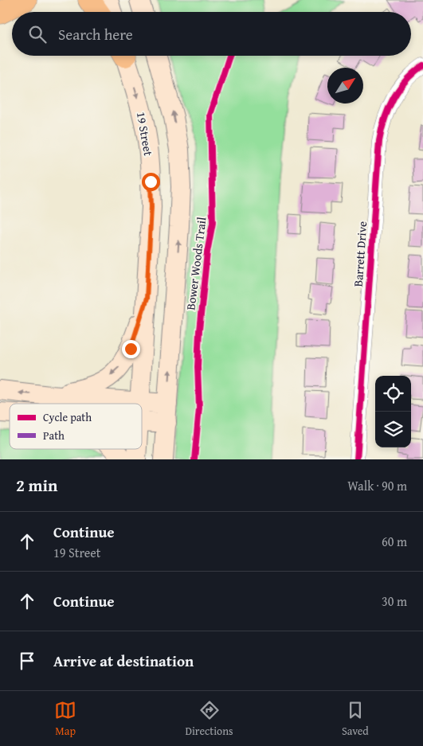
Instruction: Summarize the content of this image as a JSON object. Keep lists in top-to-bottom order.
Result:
{
  "streets": {
    "main road": ["19 Street"],
    "street": ["Barrett Drive"],
    "cycle path": ["Bower Woods Trail"]
  },
  "legend": ["Cycle path", "Path"],
  "north": "top right",
  "page": {
    "search": "Search here",
    "heading": ["2 min", "Walk · 90 m"],
    "list": [
      ["Continue", "19 Street", "60 m"],
      ["Continue", "30 m"],
      "Arrive at destination"
    ],
    "nav": ["Map", "Directions", "Saved"]
  }
}
